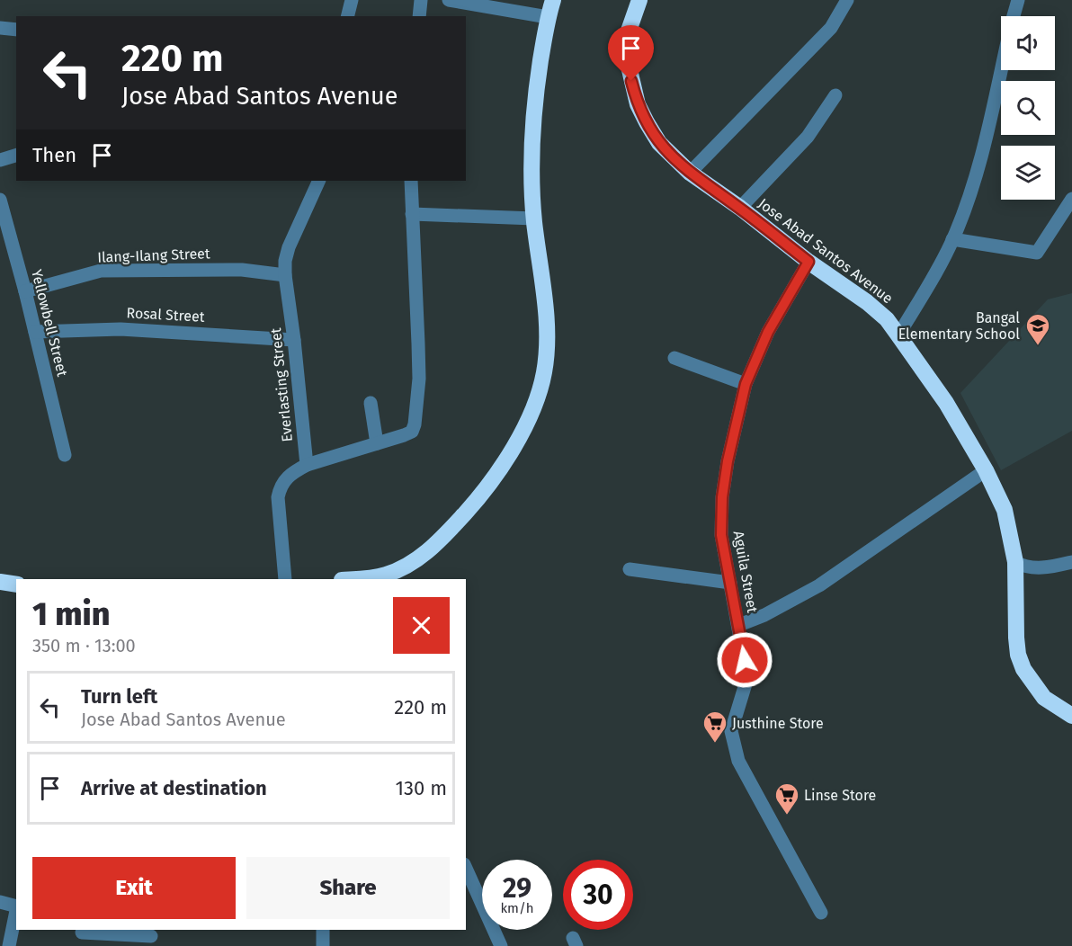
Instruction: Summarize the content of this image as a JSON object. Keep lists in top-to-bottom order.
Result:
{
  "streets": {
    "highway": ["Jose Abad Santos Avenue"],
    "street": [
      "Ilang-Ilang Street",
      "Rosal Street",
      "Yellowbell Street",
      "Everlasting Street",
      "Aguila Street"
    ]
  },
  "crossings": [
    ["Jose Abad Santos Avenue", "Aguila Street"],
    ["Ilang-Ilang Street", "Yellowbell Street"],
    ["Ilang-Ilang Street", "Everlasting Street"],
    ["Rosal Street", "Yellowbell Street"],
    ["Rosal Street", "Everlasting Street"]
  ],
  "places": {
    "school or university": ["Bangal Elementary School"],
    "supermarket": ["Justhine Store", "Linse Store"]
  },
  "page": {
    "turn": ["220 m", "Jose Abad Santos Avenue"],
    "then": "Then",
    "heading": ["1 min", "350 m · 13:00"],
    "list": [
      {
        "name": "Turn left",
        "note": "Jose Abad Santos Avenue",
        "value": "220 m"
      },
      {
        "name": "Arrive at destination",
        "value": "130 m"
      }
    ],
    "buttons": ["Exit", "Share"],
    "speed": "29 km/h",
    "limit": "30"
  }
}
